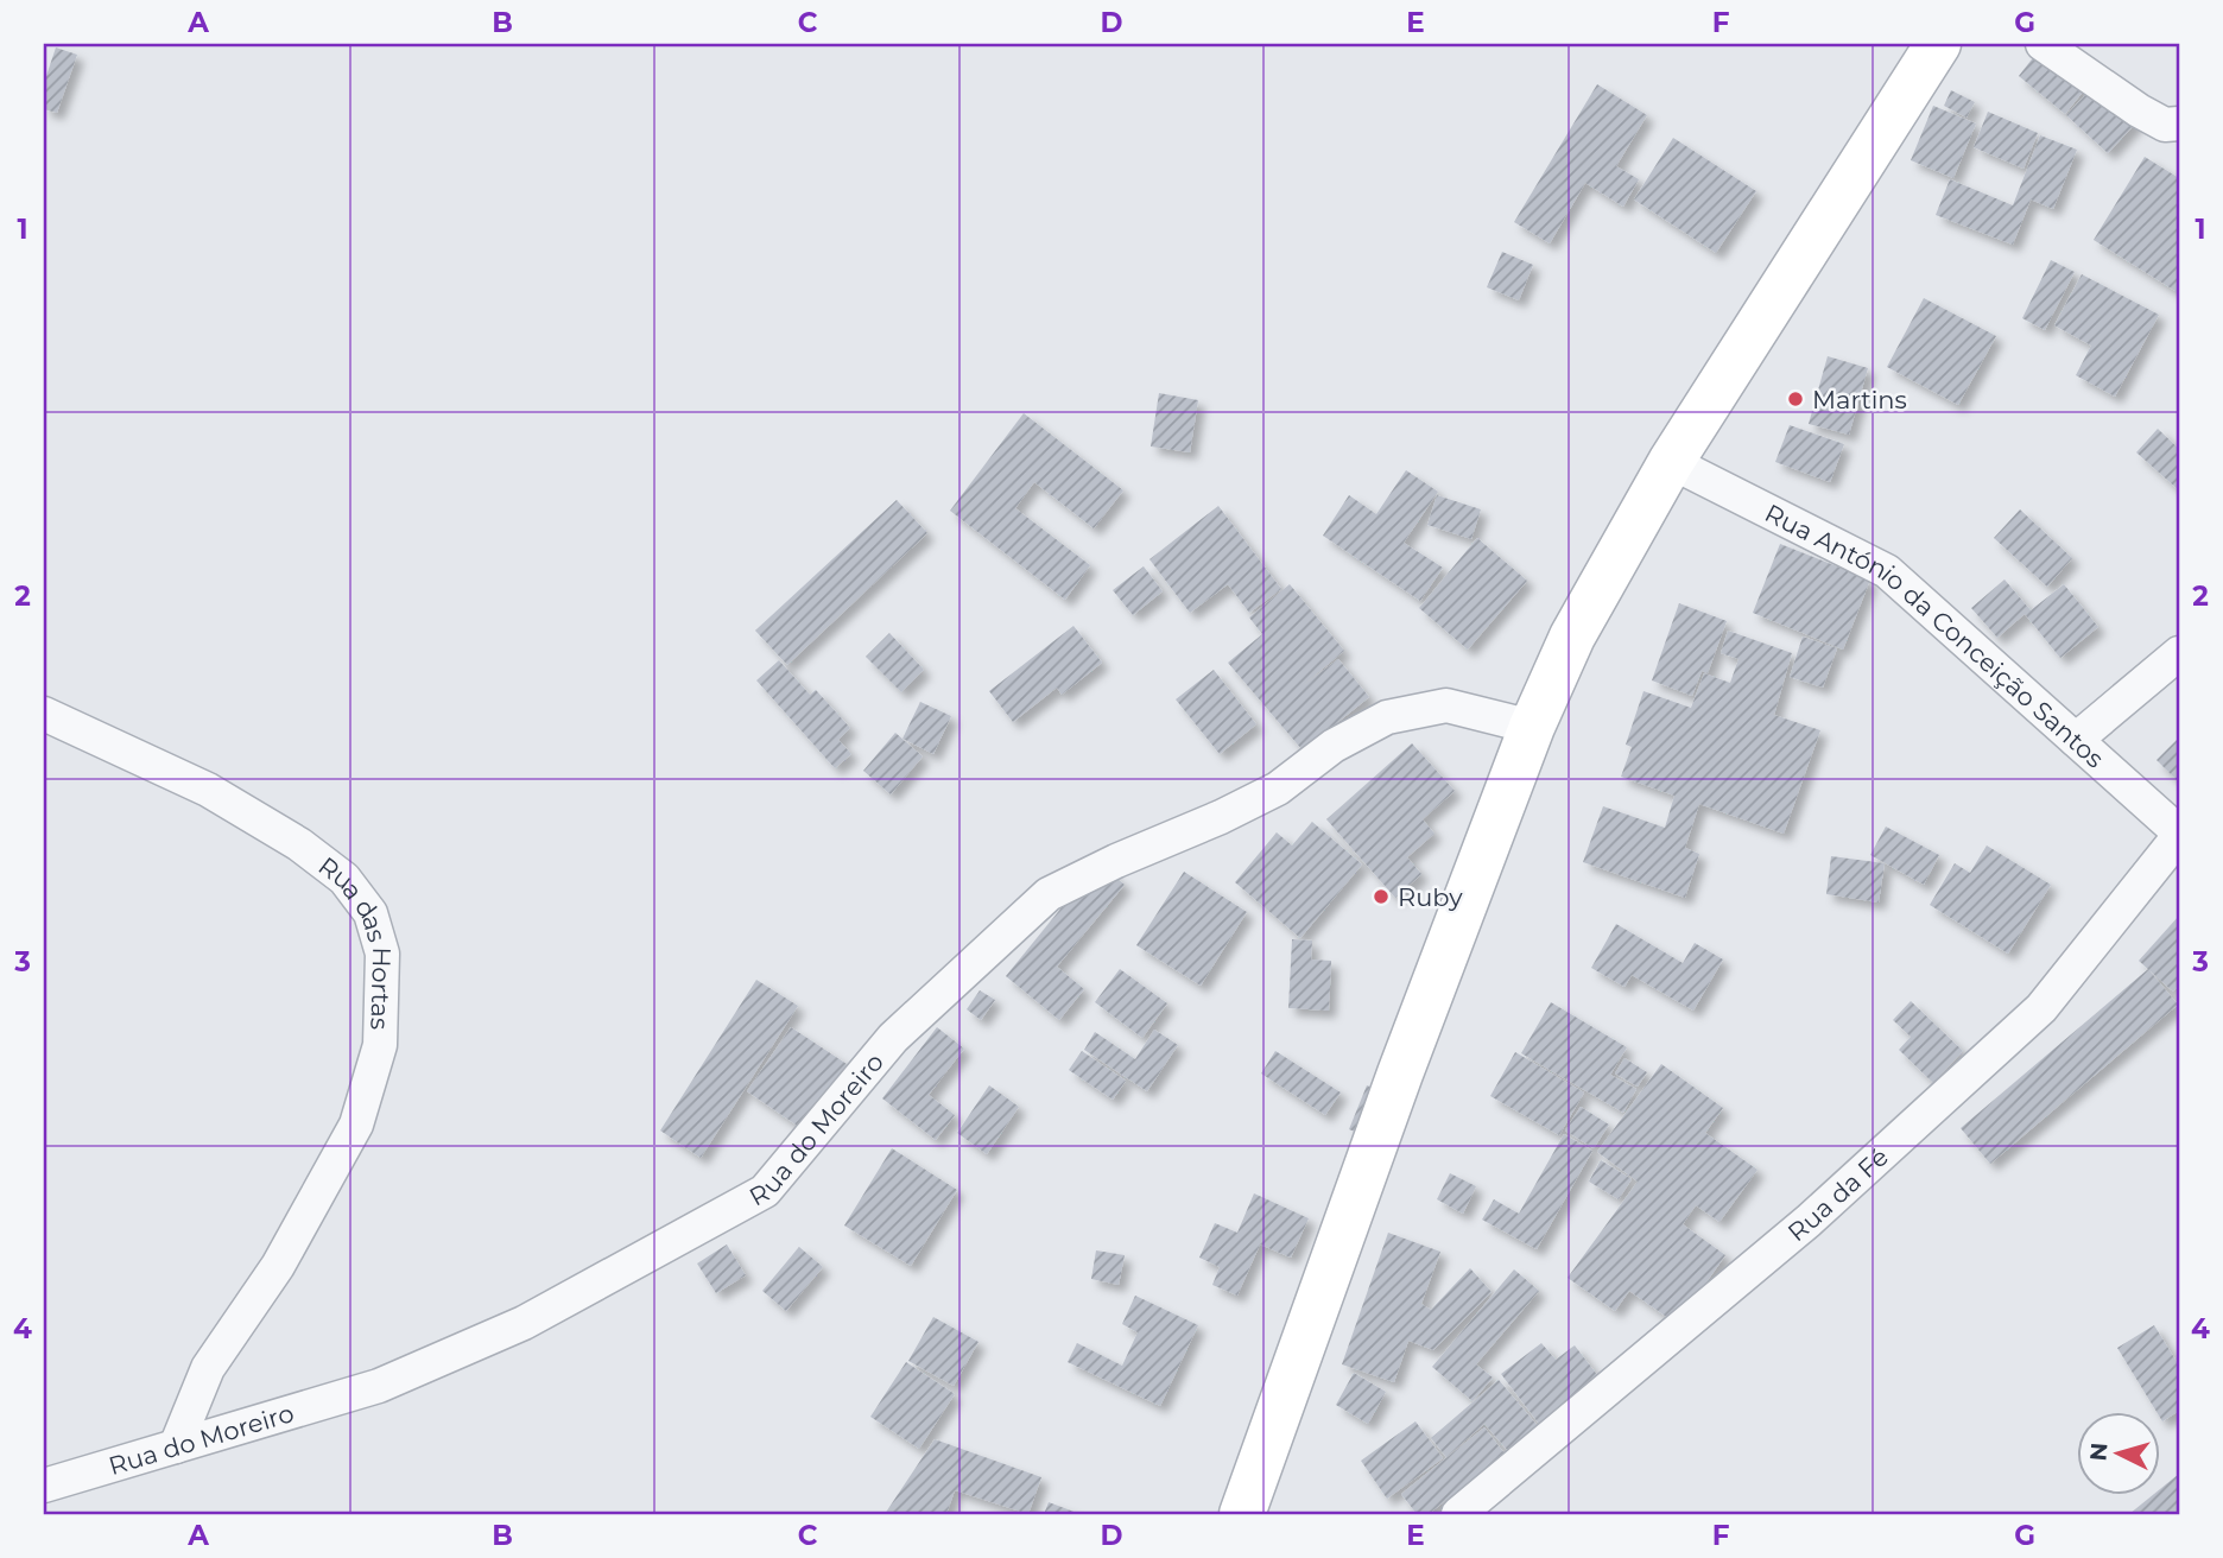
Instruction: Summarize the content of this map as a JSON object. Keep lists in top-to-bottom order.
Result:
{
  "streets": {
    "street": [
      "Rua António da Conceição Santos",
      "Rua das Hortas",
      "Rua do Moreiro",
      "Rua da Fé"
    ]
  },
  "crossings": [
    ["Rua António da Conceição Santos", "Rua da Fé"],
    ["Rua das Hortas", "Rua do Moreiro"]
  ],
  "places": ["Martins", "Ruby"],
  "north": "left",
  "grid": {
    "columns": [
      "A",
      "B",
      "C",
      "D",
      "E",
      "F",
      "G"
    ],
    "rows": [
      "1",
      "2",
      "3",
      "4"
    ]
  }
}
